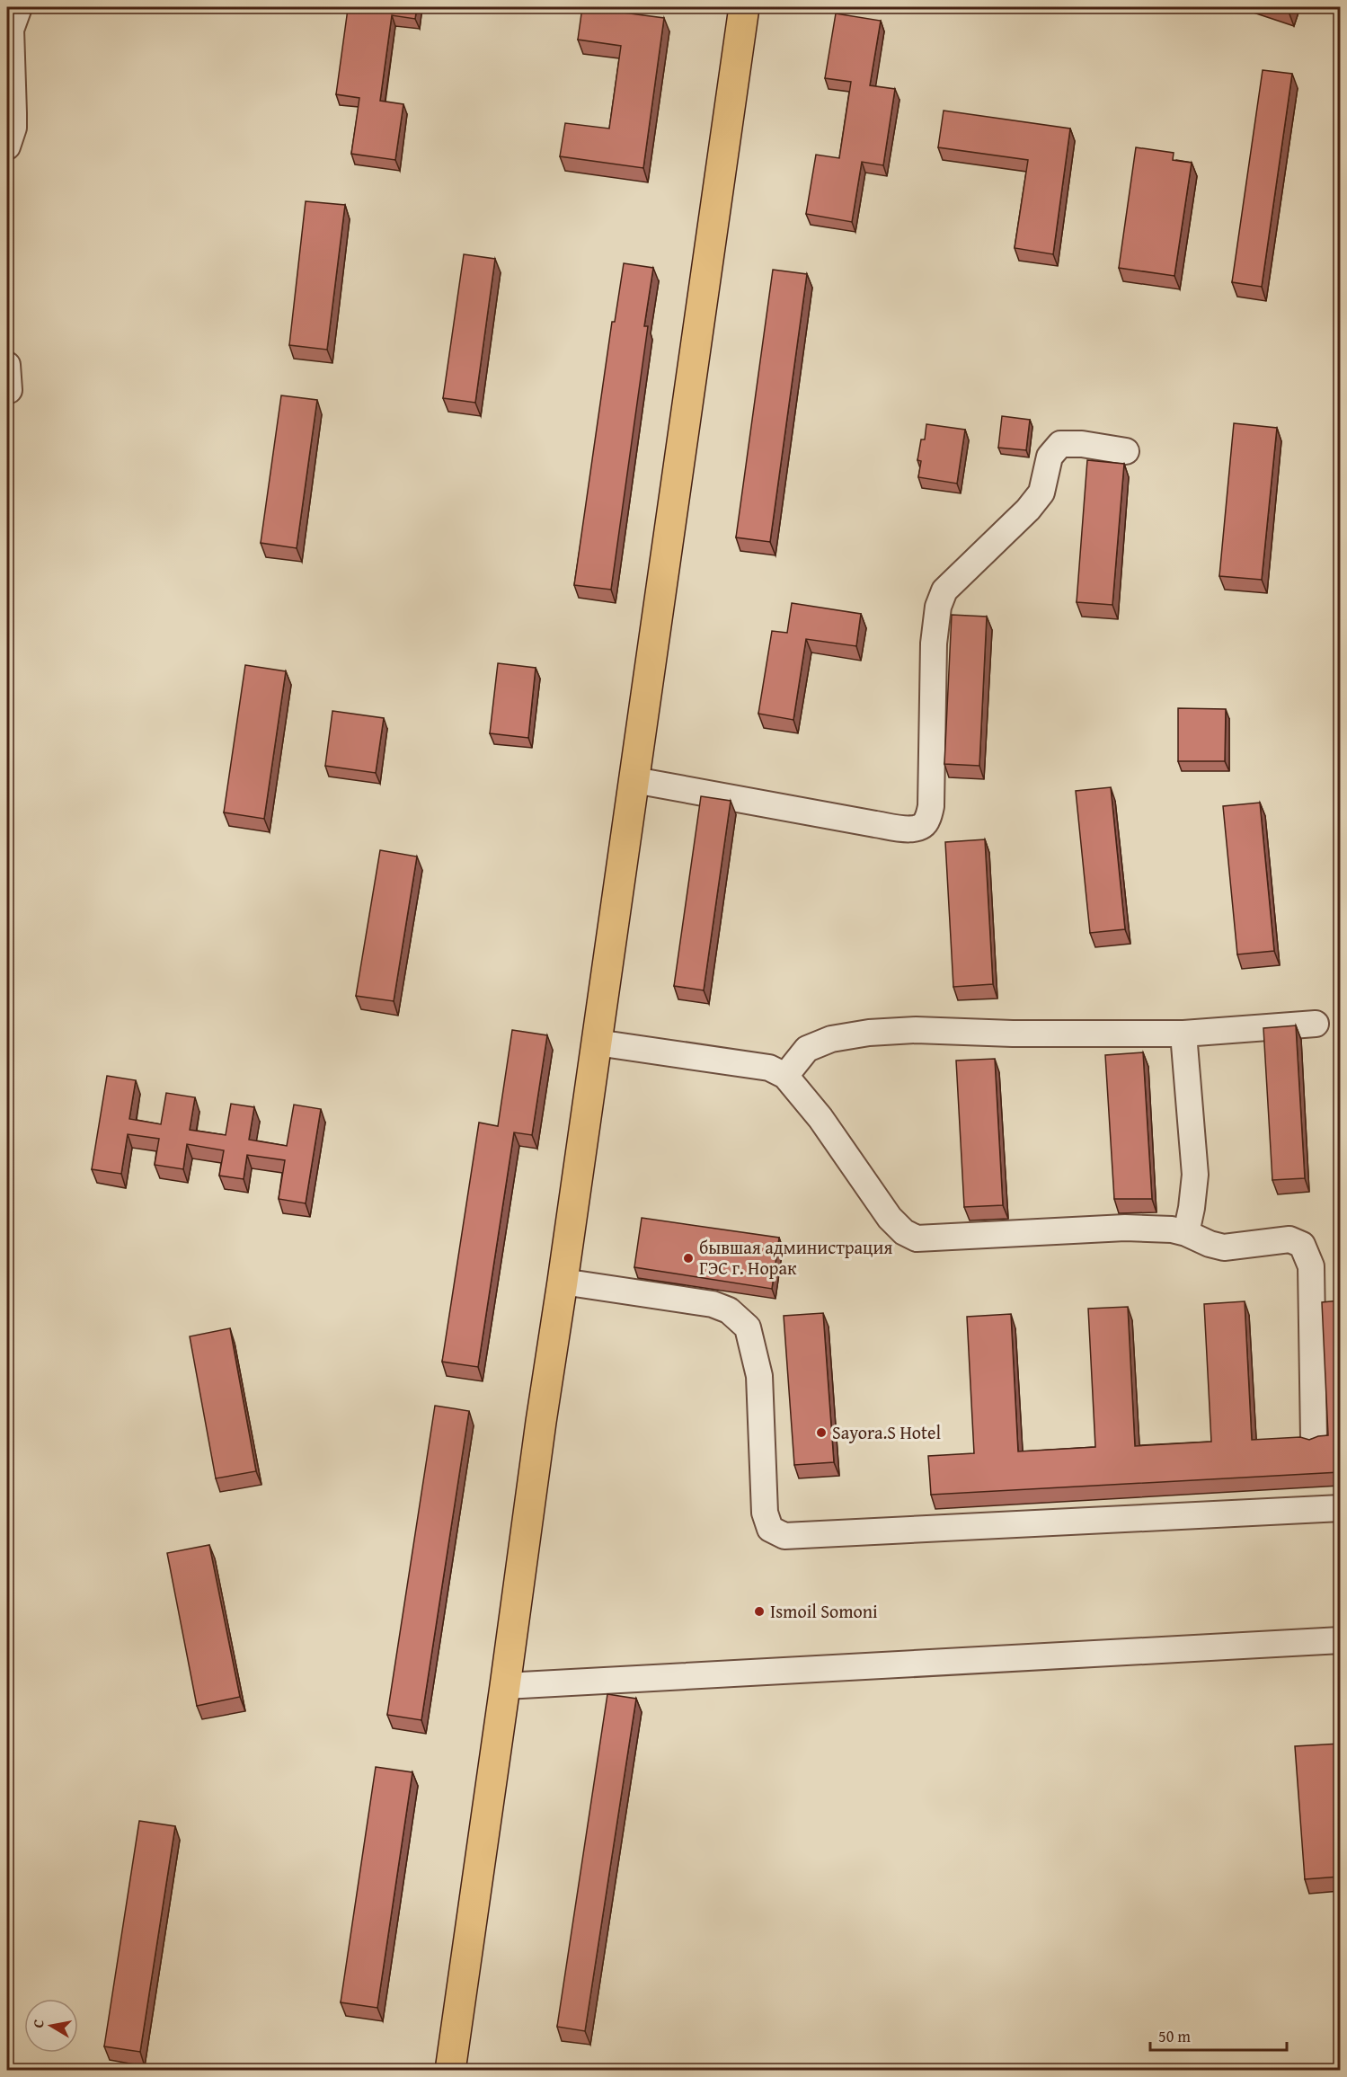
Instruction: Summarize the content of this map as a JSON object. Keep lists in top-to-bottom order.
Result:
{
  "places": ["бывшая администрация ГЭС г. Норак", "Sayora.S Hotel", "Ismoil Somoni"],
  "scale_bar": "50 m",
  "north": "left"
}
